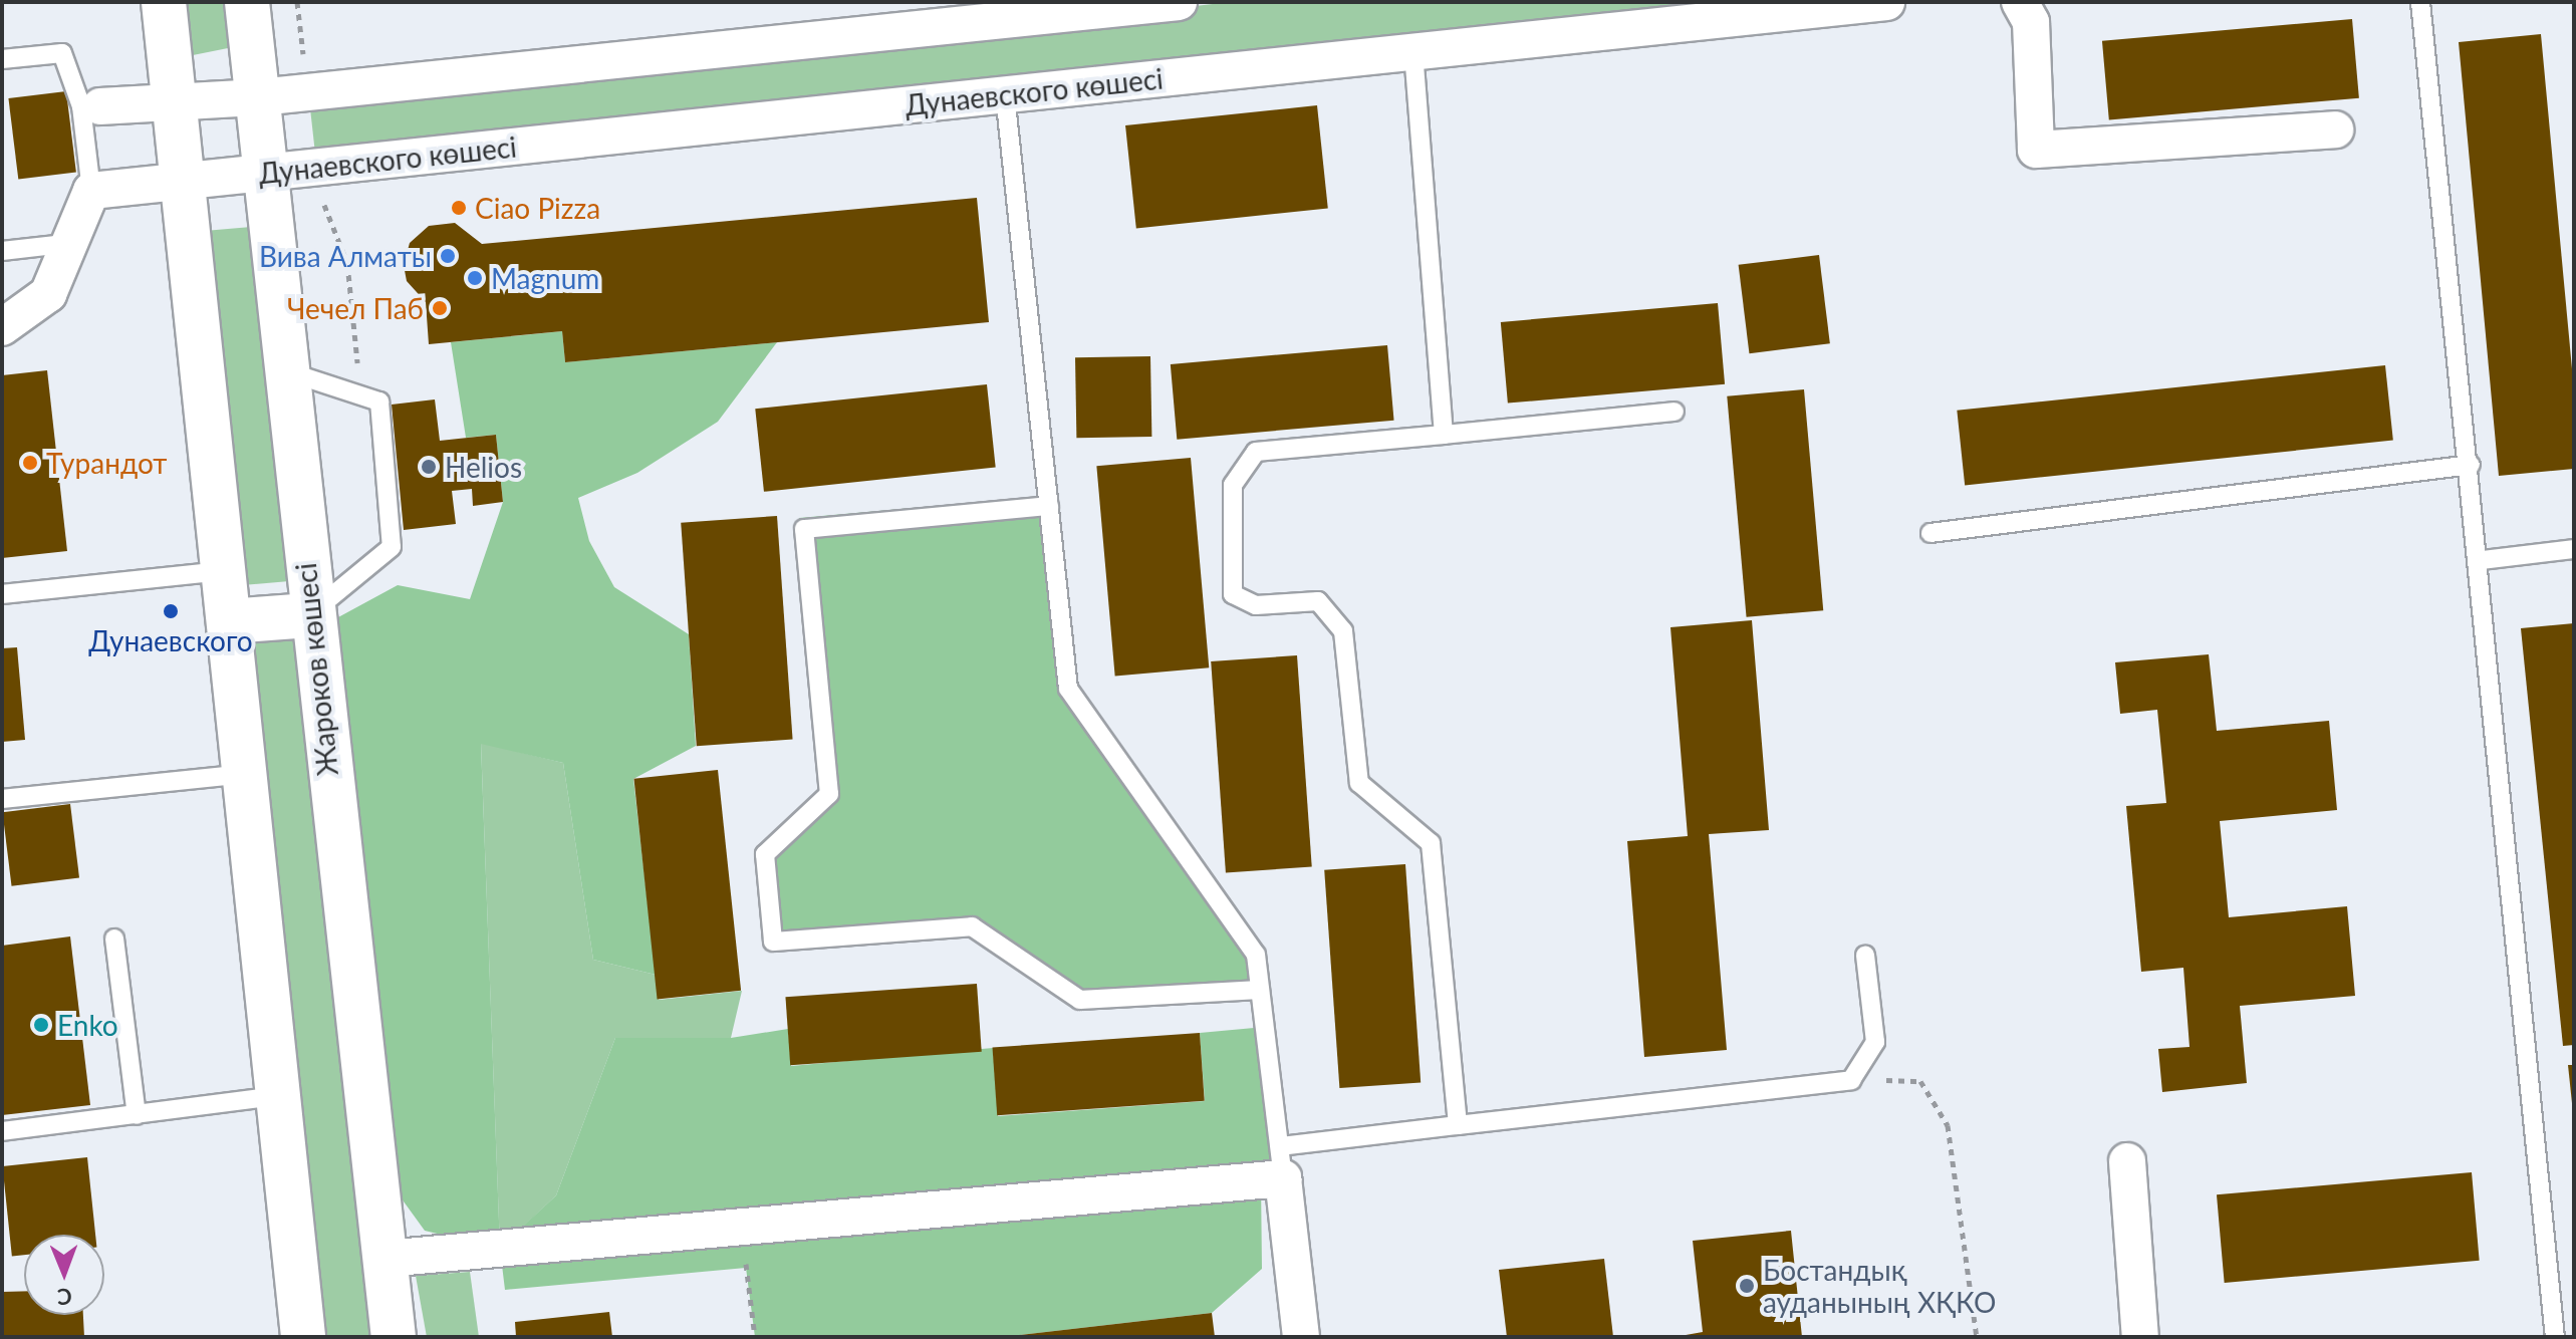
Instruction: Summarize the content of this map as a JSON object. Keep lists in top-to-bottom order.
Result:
{
  "streets": {
    "main road": ["Жароков көшесі"],
    "street": ["Дунаевского көшесі"]
  },
  "crossings": [
    ["Дунаевского көшесі", "Жароков көшесі"]
  ],
  "places": [
    "Ciao Pizza",
    "Вива Алматы",
    "Magnum",
    "Чечел Паб",
    "Турандот",
    "Helios",
    "Дунаевского",
    "Enko",
    "Бостандық ауданының ХҚКО"
  ],
  "north": "bottom"
}
